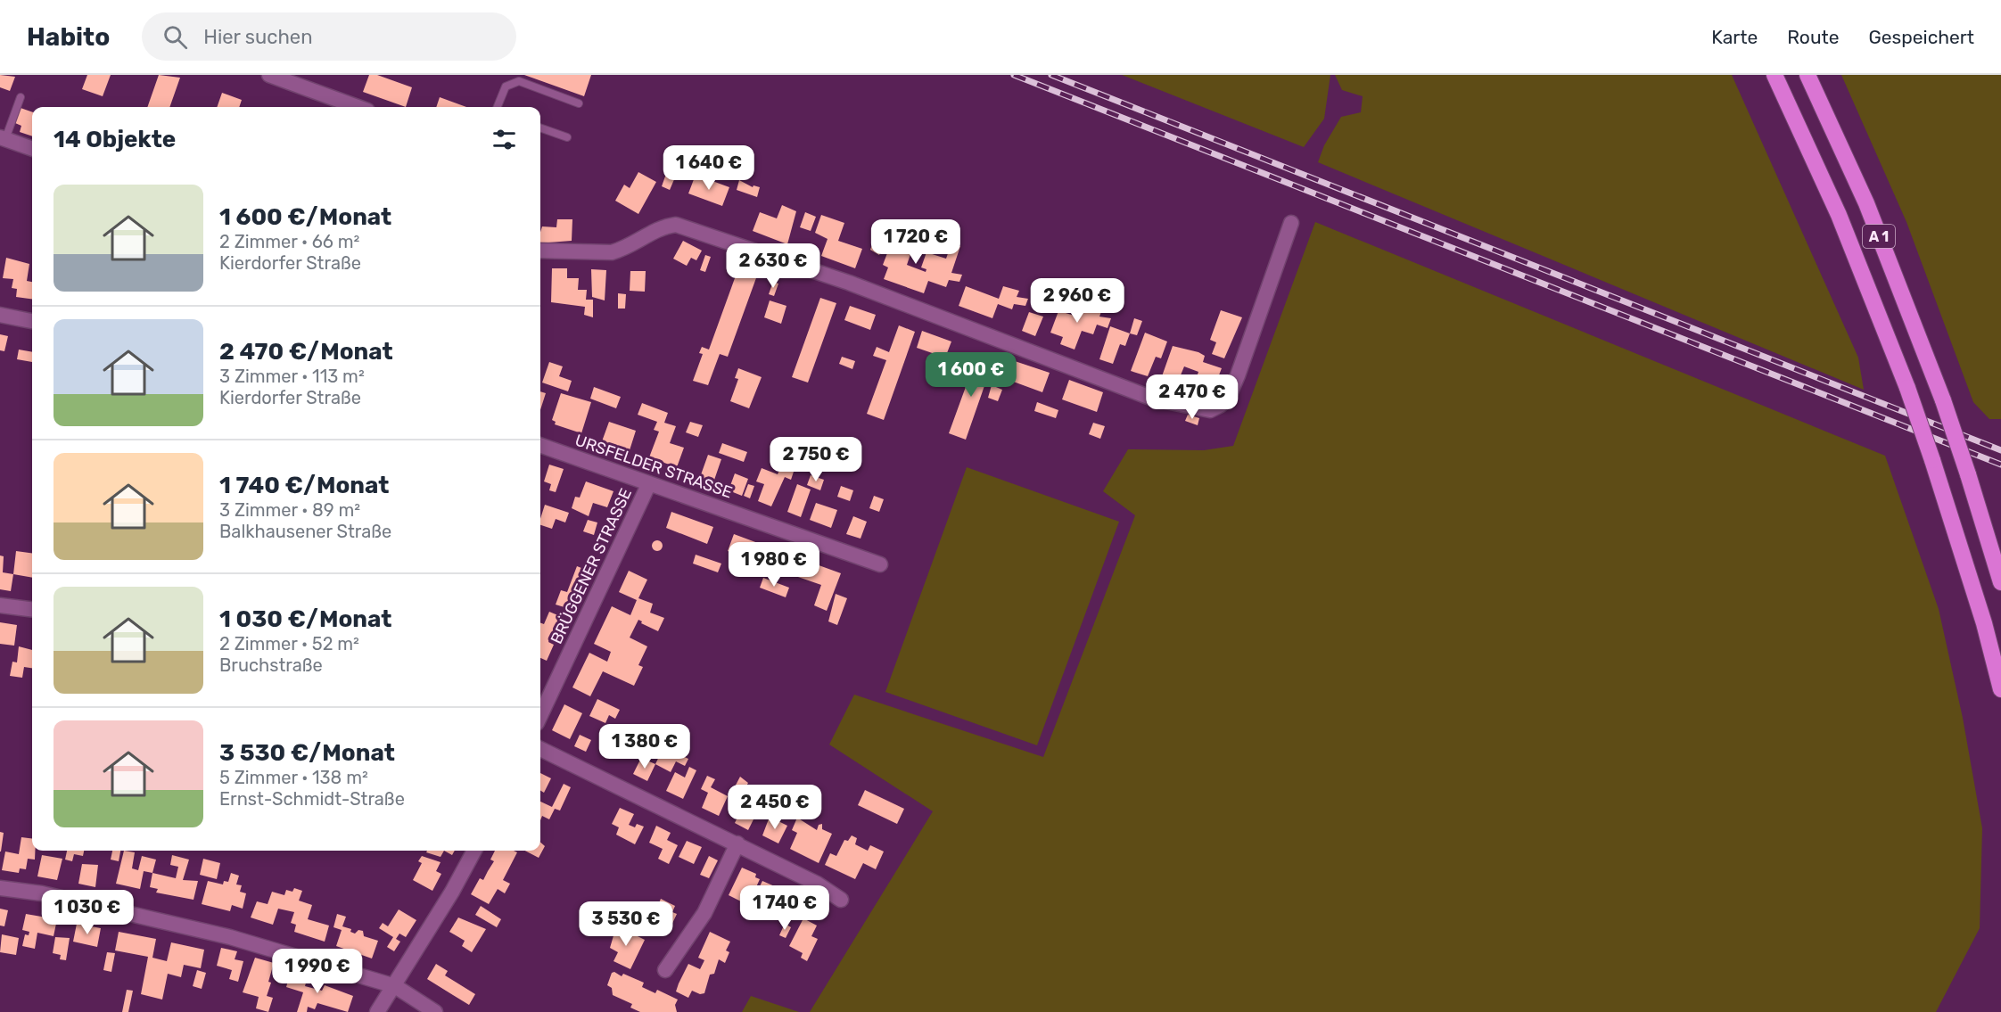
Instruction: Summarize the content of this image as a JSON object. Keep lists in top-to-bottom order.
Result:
{
  "streets": {
    "highway": ["A 1"],
    "street": ["URSFELDER STRASSE", "BRÜGGENER STRASSE"]
  },
  "crossings": [
    ["URSFELDER STRASSE", "BRÜGGENER STRASSE"]
  ],
  "page": {
    "header": "Habito",
    "search": "Hier suchen",
    "nav": ["Karte", "Route", "Gespeichert"],
    "heading": "14 Objekte",
    "price": [
      "1 640 €",
      "1 720 €",
      "2 630 €",
      "2 960 €",
      "1 600 €",
      "2 470 €",
      "2 750 €",
      "1 980 €",
      "1 380 €",
      "2 450 €",
      "1 740 €",
      "1 030 €",
      "3 530 €",
      "1 990 €"
    ],
    "list": [
      {
        "name": "1 600 €/Monat",
        "note": "2 Zimmer · 66 m² · Kierdorfer Straße"
      },
      {
        "name": "2 470 €/Monat",
        "note": "3 Zimmer · 113 m² · Kierdorfer Straße"
      },
      {
        "name": "1 740 €/Monat",
        "note": "3 Zimmer · 89 m² · Balkhausener Straße"
      },
      {
        "name": "1 030 €/Monat",
        "note": "2 Zimmer · 52 m² · Bruchstraße"
      },
      {
        "name": "3 530 €/Monat",
        "note": "5 Zimmer · 138 m² · Ernst-Schmidt-Straße"
      }
    ]
  }
}
